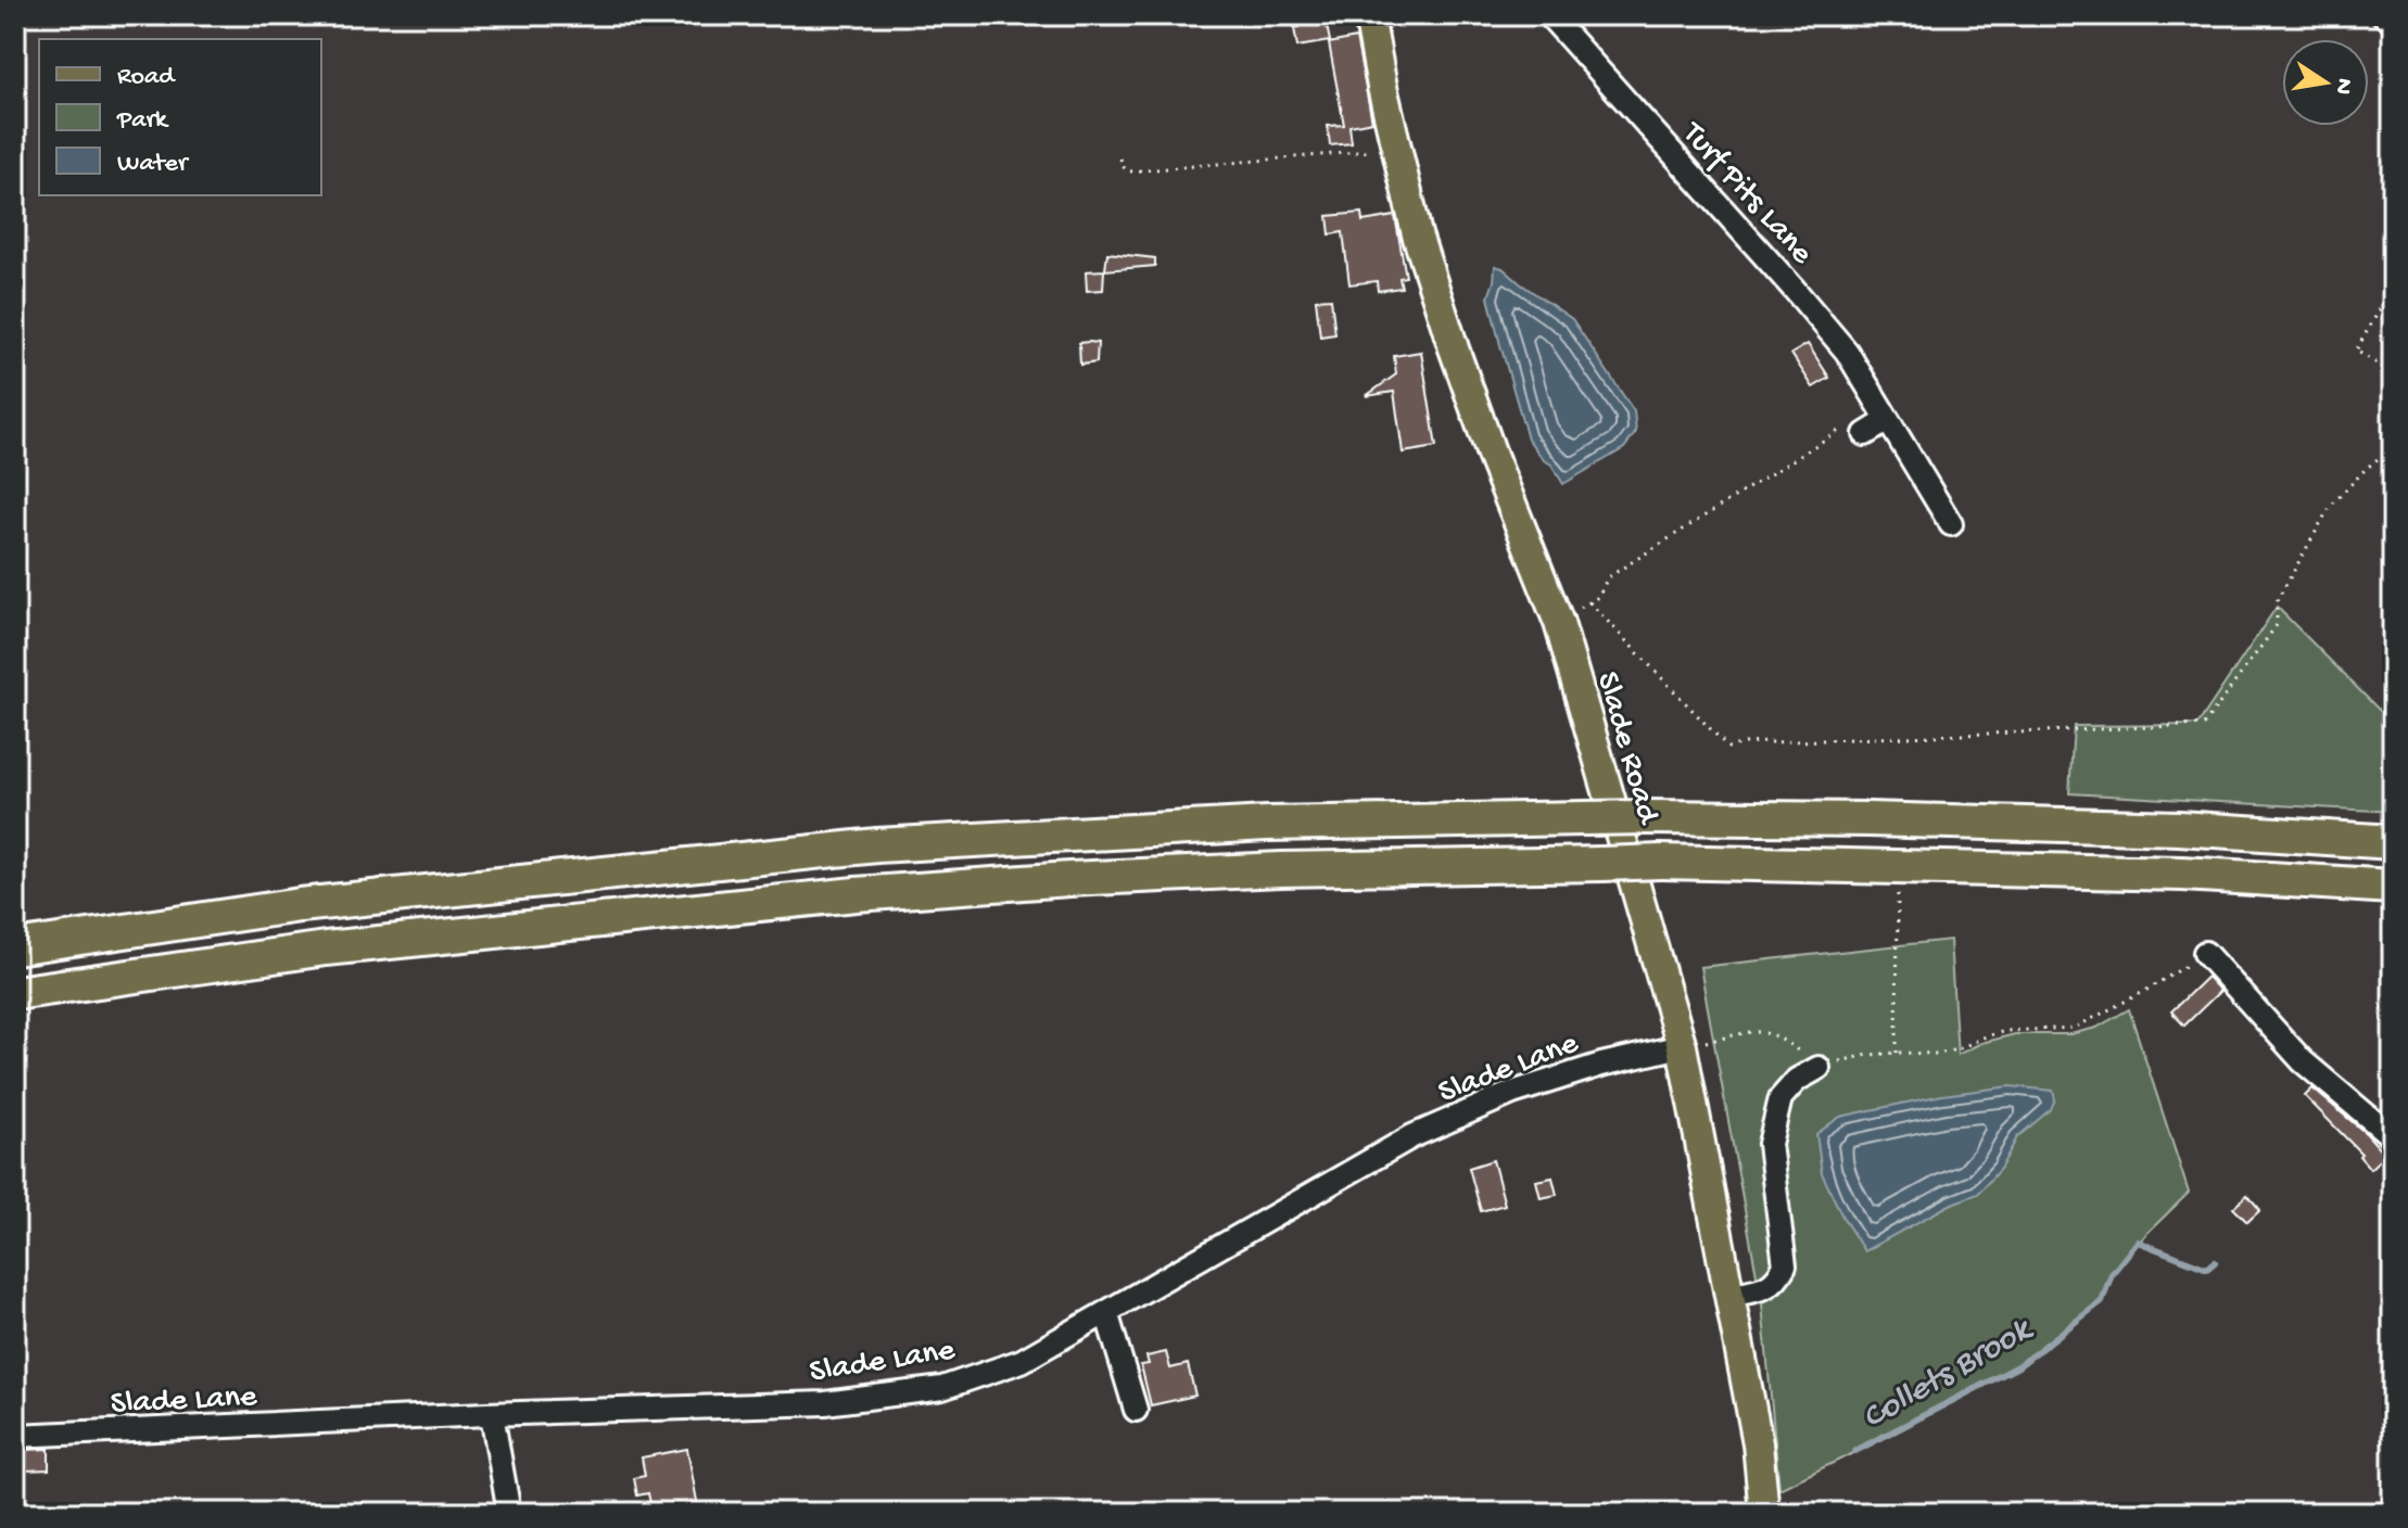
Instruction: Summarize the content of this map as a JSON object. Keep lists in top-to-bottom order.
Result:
{
  "streets": {
    "main road": ["Slade Road"],
    "street": ["Turf Pits Lane", "Slade Lane"]
  },
  "crossings": [
    ["Slade Road", "Slade Lane"]
  ],
  "water": ["Collets Brook"],
  "legend": ["Road", "Park", "Water"],
  "north": "right"
}
